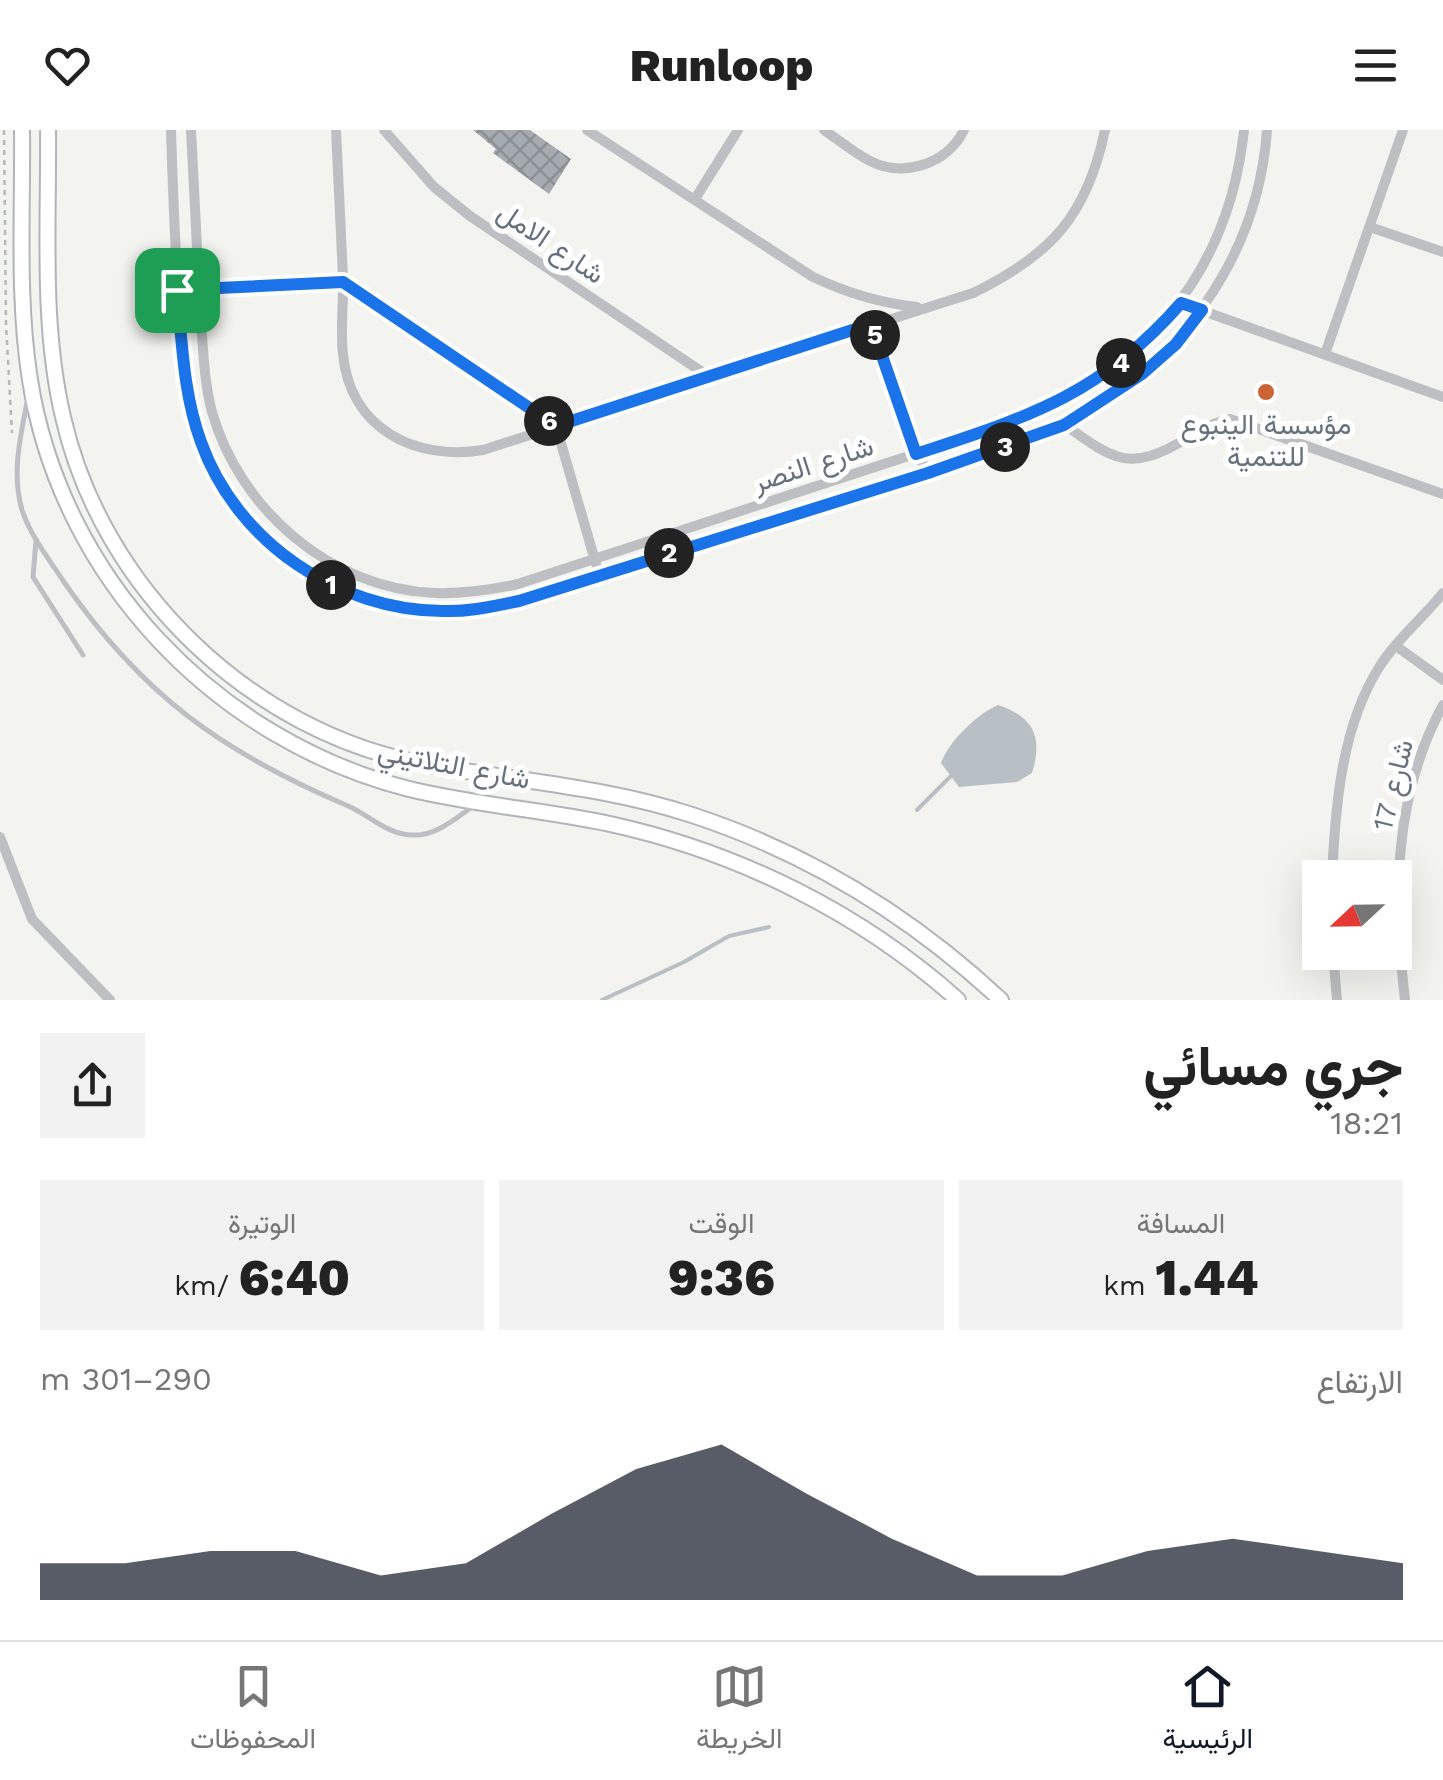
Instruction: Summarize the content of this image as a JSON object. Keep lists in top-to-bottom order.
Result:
{
  "streets": {
    "main road": ["شارع التلاتيني"],
    "street": ["شارع الامل", "شارع النصر", "شارع 17"]
  },
  "places": ["مؤسسة الينبوع للتنمية"],
  "north": "left",
  "page": {
    "header": "Runloop",
    "pins": [
      "5",
      "4",
      "6",
      "3",
      "2",
      "1"
    ],
    "heading": ["جري مسائي", "18:21"],
    "stats": [
      ["المسافة", "1.44 km"],
      ["الوقت", "9:36"],
      ["الوتيرة", "6:40 /km"]
    ],
    "chart": ["الارتفاع", "290–301 m"],
    "tabs": ["الرئيسية", "الخريطة", "المحفوظات"]
  }
}
